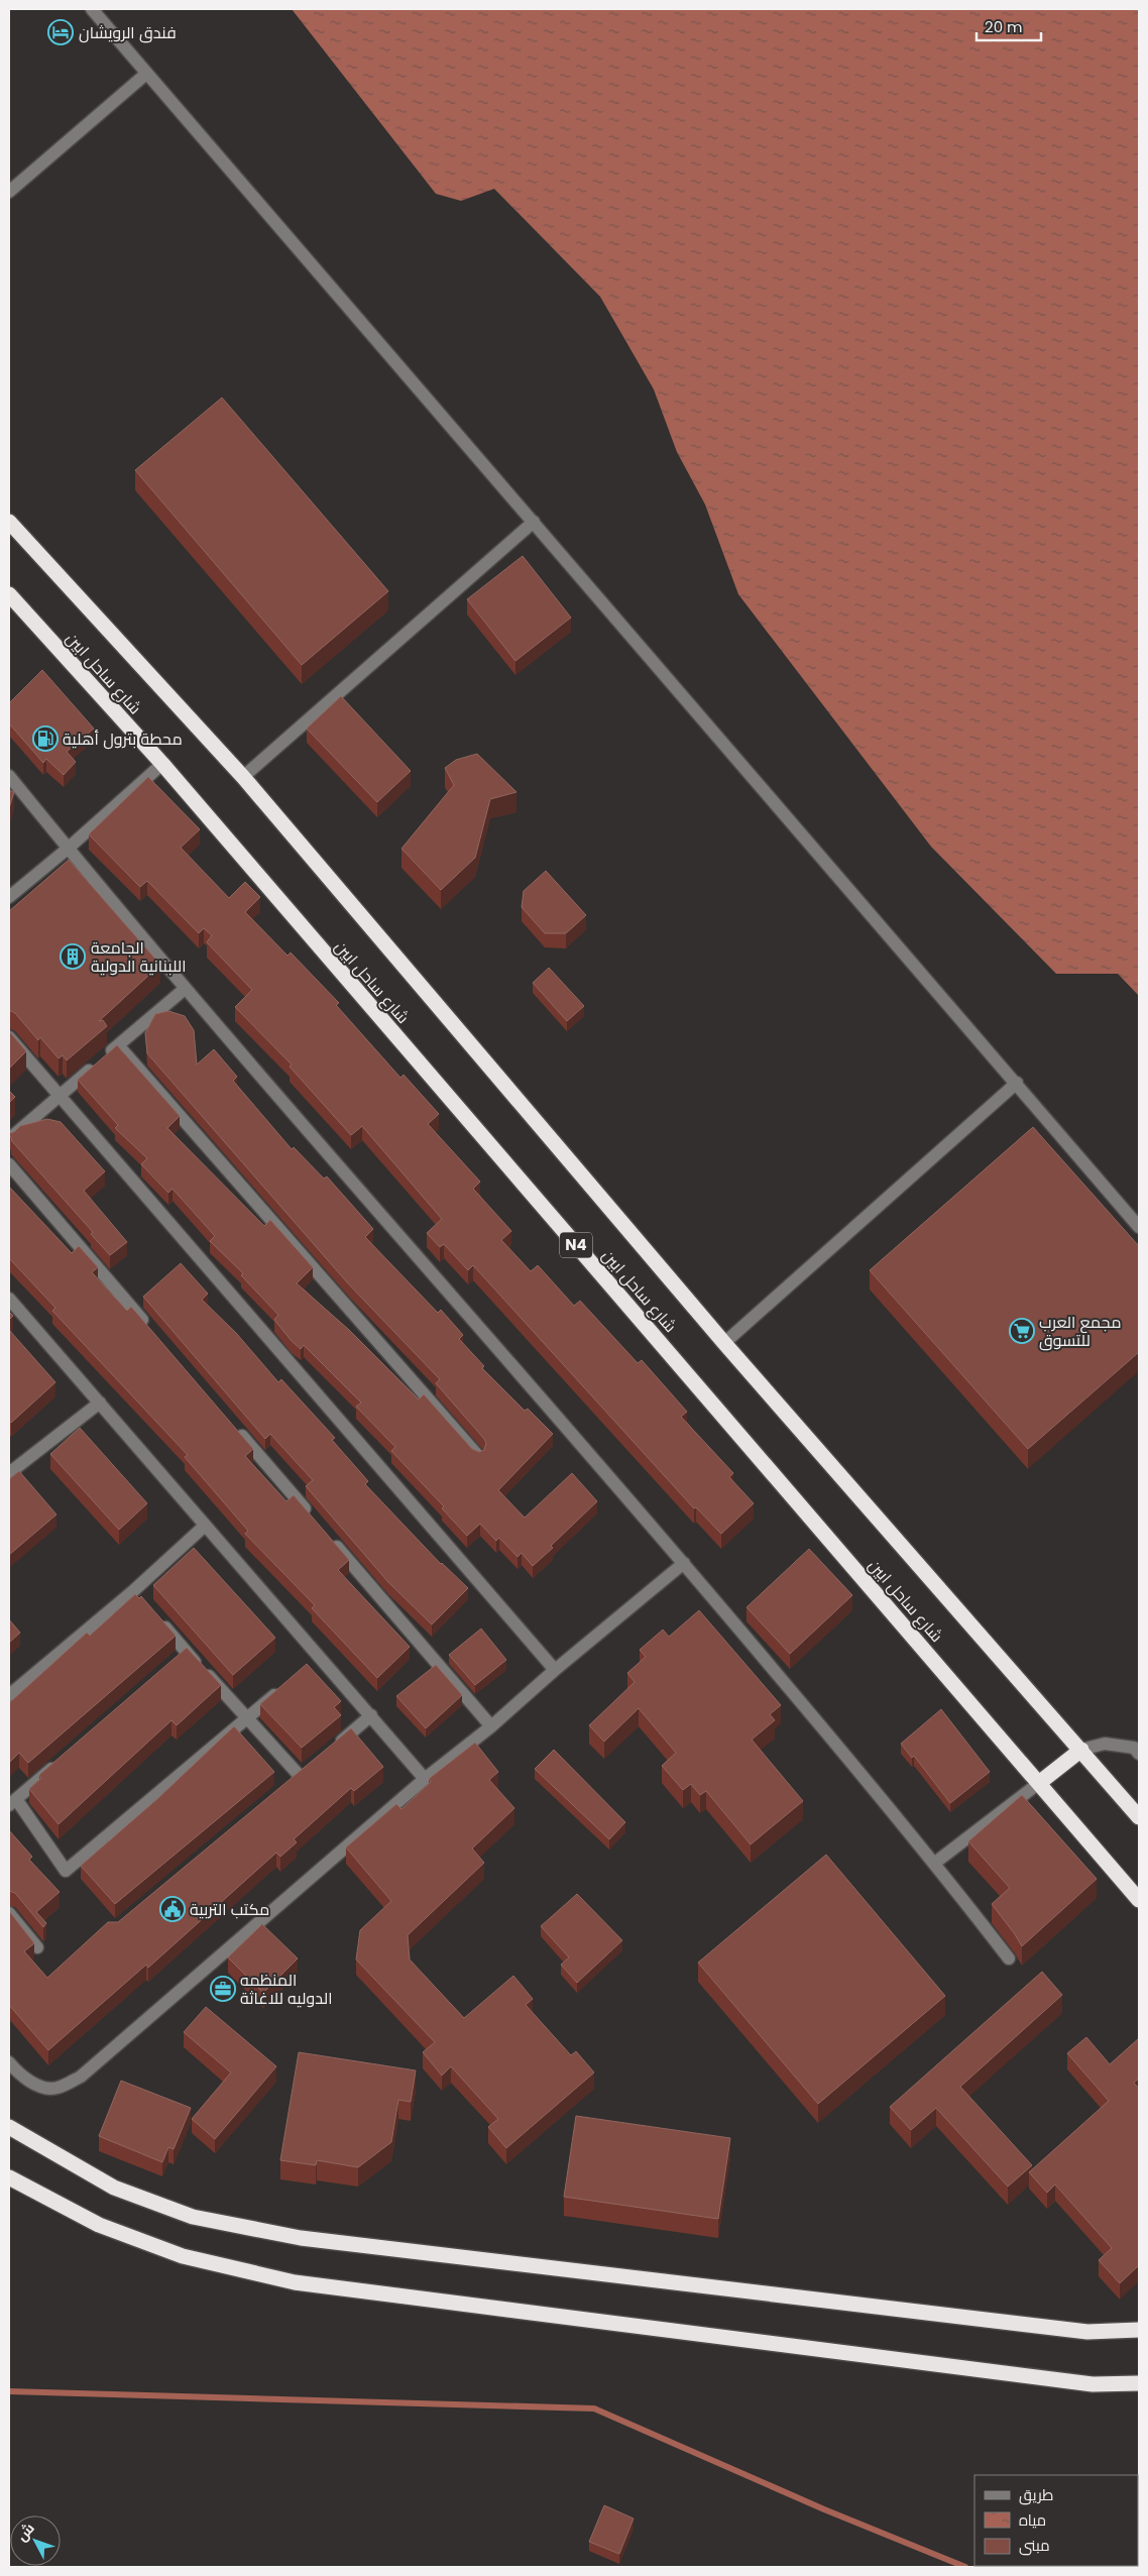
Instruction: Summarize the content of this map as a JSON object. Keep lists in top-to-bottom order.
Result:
{
  "streets": {
    "highway": ["شارع ساحل ابين", "N4"]
  },
  "places": {
    "hotel": ["فندق الرويشان"],
    "fuel station": ["محطة بترول أهلية"],
    "building": ["الجامعة اللبنانية الدولية"],
    "supermarket": ["مجمع العرب للتسوق"],
    "public building": ["مكتب التربية"],
    "office": ["المنظمه الدوليه للاغاثة"]
  },
  "legend": ["طريق", "مياه", "مبنى"],
  "scale_bar": "20 m",
  "north": "top left"
}
